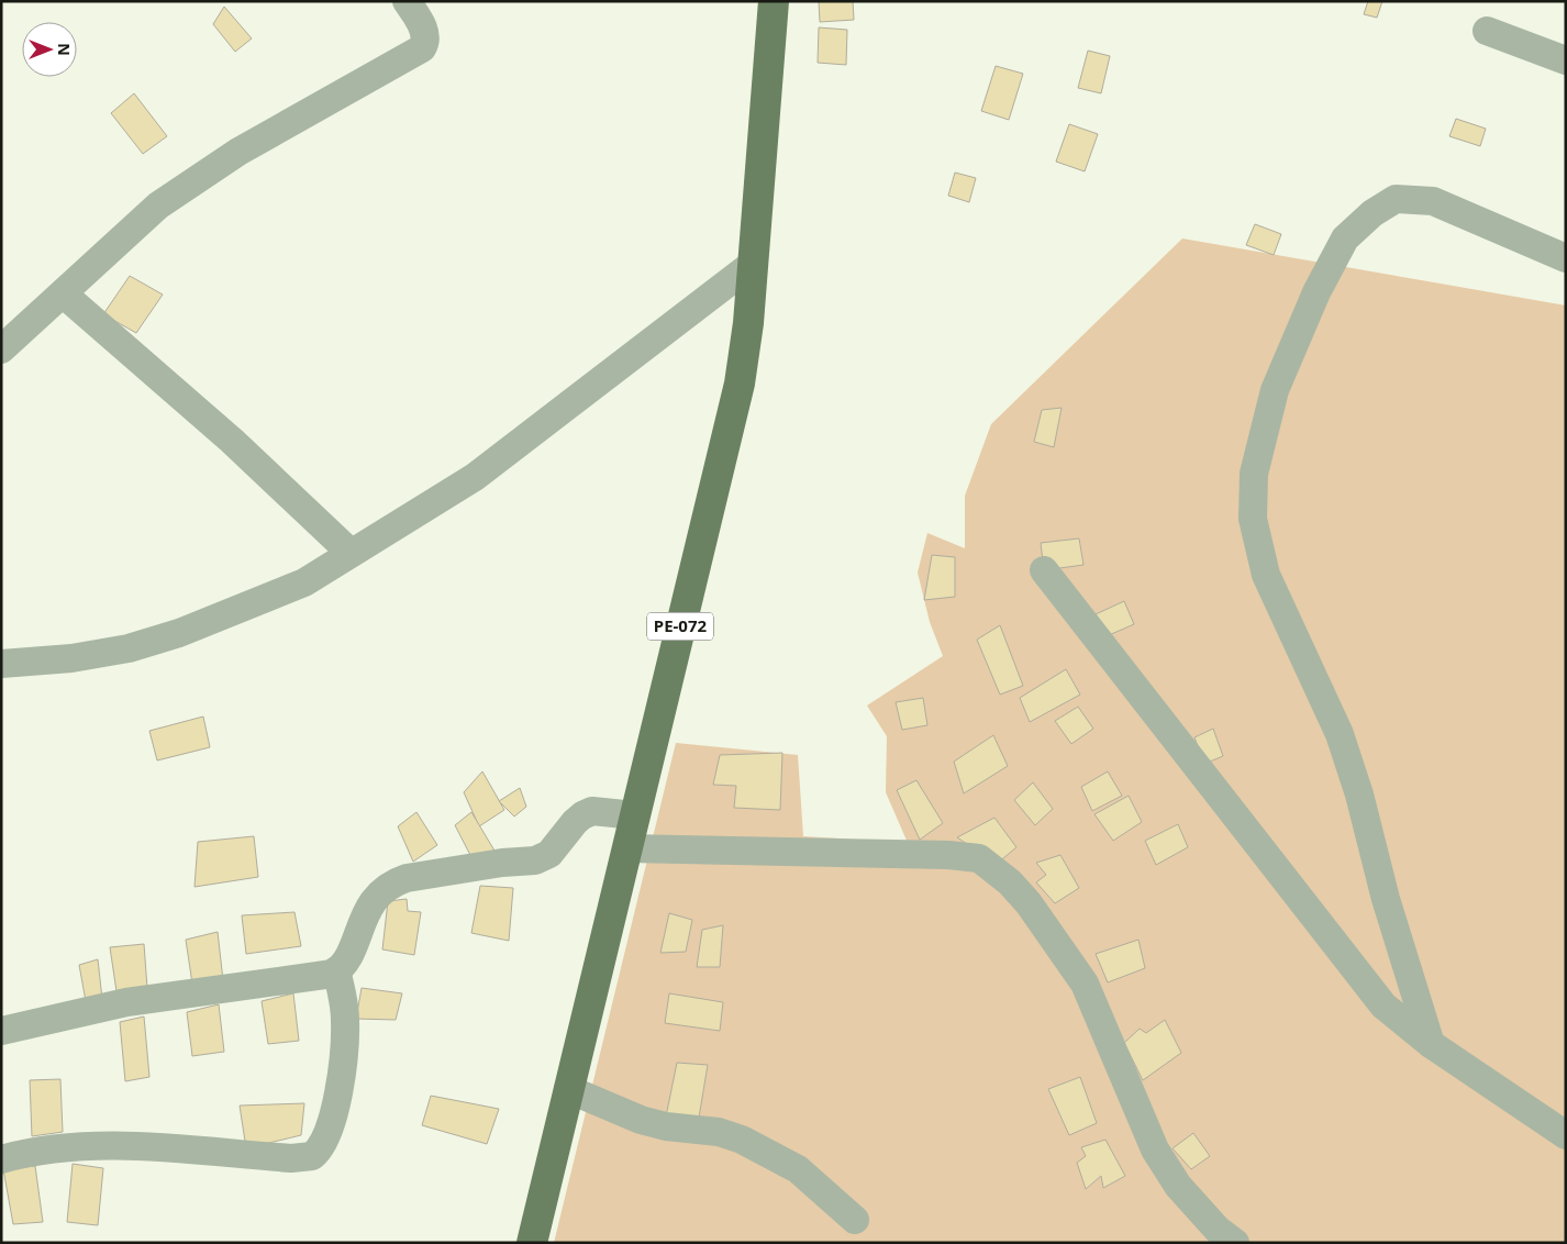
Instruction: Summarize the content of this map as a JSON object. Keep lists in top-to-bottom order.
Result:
{
  "streets": {
    "main road": ["PE-072"]
  },
  "north": "right"
}
